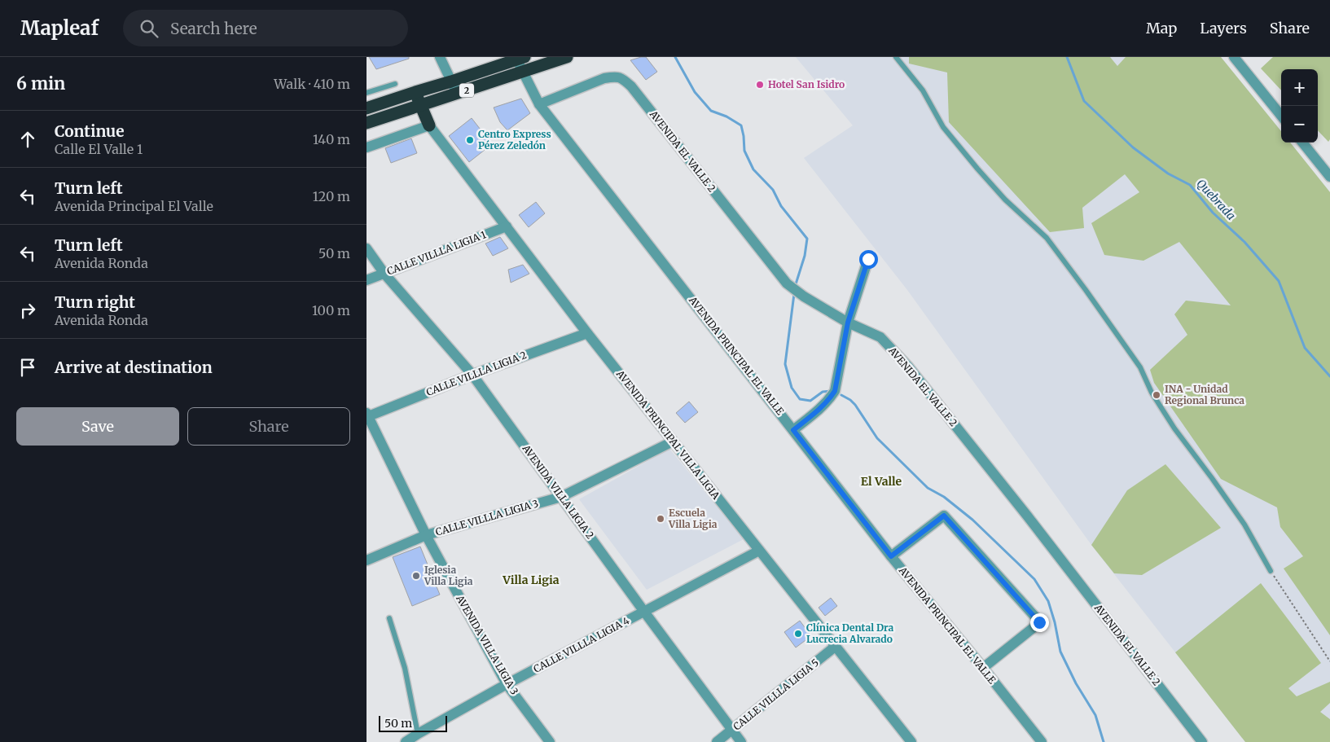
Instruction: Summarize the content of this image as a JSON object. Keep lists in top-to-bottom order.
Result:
{
  "streets": {
    "highway": ["2"],
    "street": [
      "AVENIDA EL VALLE 2",
      "CALLE VILLLA LIGIA 1",
      "AVENIDA PRINCIPAL EL VALLE",
      "CALLE VILLLA LIGIA 2",
      "AVENIDA PRINCIPAL VILLA LIGIA",
      "AVENIDA VILLA LIGIA 2",
      "CALLE VILLLA LIGIA 3",
      "AVENIDA VILLA LIGIA 3",
      "CALLE VILLLA LIGIA 4",
      "CALLE VILLLA LIGIA 5"
    ]
  },
  "crossings": [
    ["2", "AVENIDA PRINCIPAL EL VALLE"],
    ["AVENIDA EL VALLE 2", "AVENIDA PRINCIPAL EL VALLE"],
    ["CALLE VILLLA LIGIA 1", "AVENIDA PRINCIPAL VILLA LIGIA"],
    ["CALLE VILLLA LIGIA 1", "AVENIDA VILLA LIGIA 2"],
    ["CALLE VILLLA LIGIA 2", "AVENIDA PRINCIPAL VILLA LIGIA"],
    ["CALLE VILLLA LIGIA 2", "AVENIDA VILLA LIGIA 2"],
    ["CALLE VILLLA LIGIA 2", "AVENIDA VILLA LIGIA 3"],
    ["AVENIDA PRINCIPAL VILLA LIGIA", "CALLE VILLLA LIGIA 3"],
    ["AVENIDA PRINCIPAL VILLA LIGIA", "CALLE VILLLA LIGIA 4"],
    ["AVENIDA PRINCIPAL VILLA LIGIA", "CALLE VILLLA LIGIA 5"],
    ["AVENIDA VILLA LIGIA 2", "CALLE VILLLA LIGIA 3"],
    ["AVENIDA VILLA LIGIA 2", "CALLE VILLLA LIGIA 4"],
    ["AVENIDA VILLA LIGIA 2", "CALLE VILLLA LIGIA 5"],
    ["CALLE VILLLA LIGIA 3", "AVENIDA VILLA LIGIA 3"],
    ["AVENIDA VILLA LIGIA 3", "CALLE VILLLA LIGIA 4"]
  ],
  "districts": ["El Valle", "Villa Ligia"],
  "water": ["Quebrada"],
  "places": [
    "Hotel San Isidro",
    "Centro Express Pérez Zeledón",
    "INA - Unidad Regional Brunca",
    "Escuela Villa Ligia",
    "Iglesia Villa Ligia",
    "Clínica Dental Dra Lucrecia Alvarado"
  ],
  "scale_bar": "50 m",
  "page": {
    "header": "Mapleaf",
    "search": "Search here",
    "nav": ["Map", "Layers", "Share"],
    "heading": ["6 min", "Walk · 410 m"],
    "map_buttons": ["+", "−"],
    "list": [
      ["Continue", "Calle El Valle 1", "140 m"],
      ["Turn left", "Avenida Principal El Valle", "120 m"],
      ["Turn left", "Avenida Ronda", "50 m"],
      ["Turn right", "Avenida Ronda", "100 m"],
      "Arrive at destination"
    ],
    "buttons": ["Save", "Share"],
    "scale": "50 m"
  }
}
